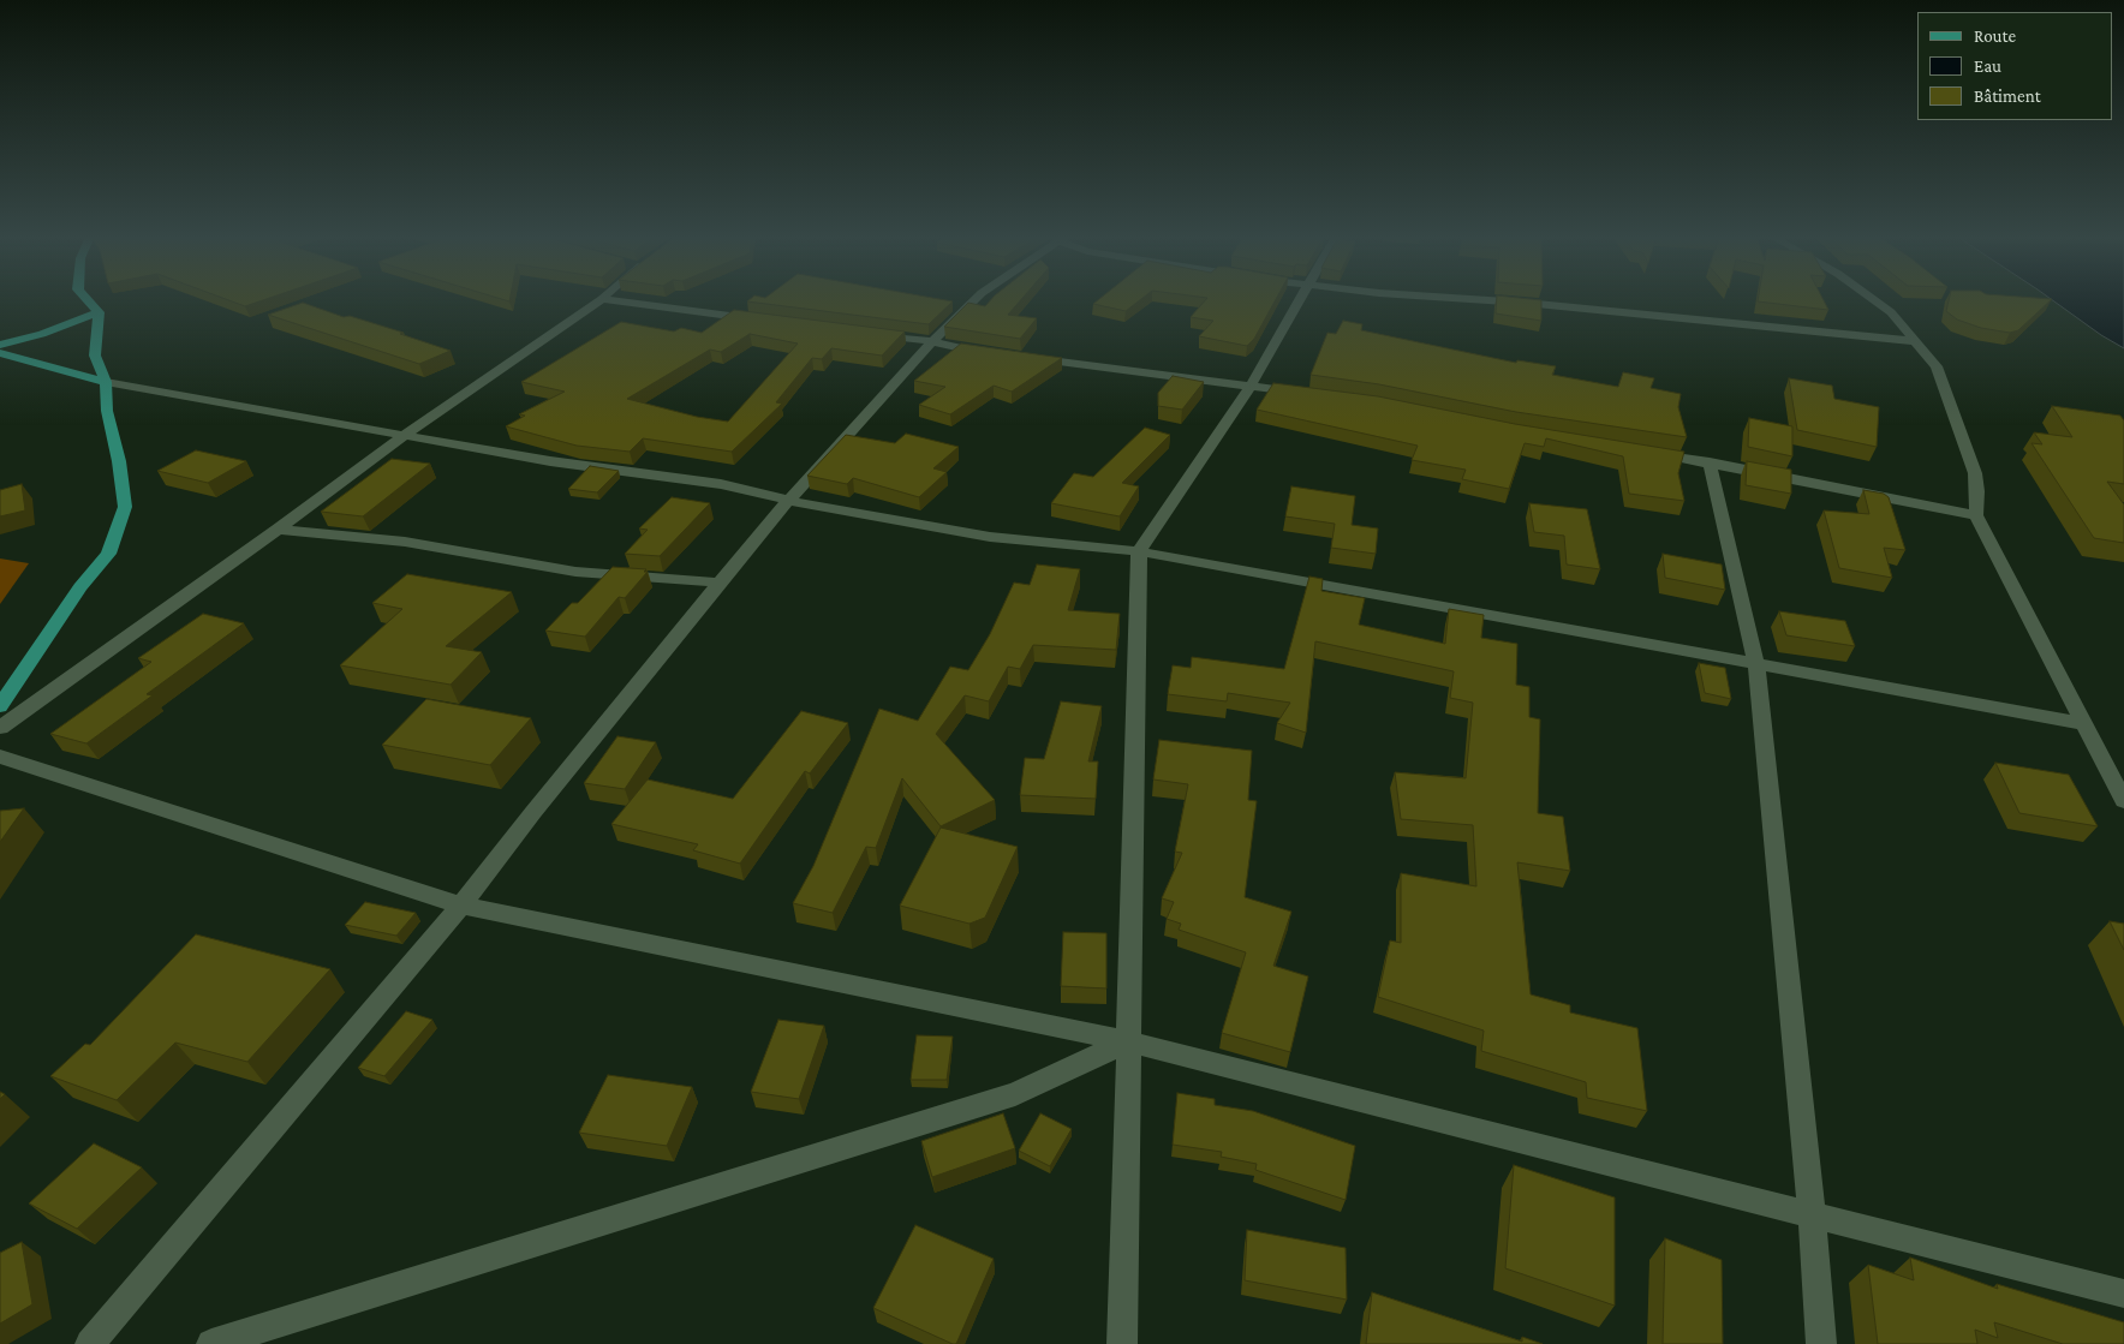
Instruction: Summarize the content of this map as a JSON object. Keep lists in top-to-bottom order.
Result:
{
  "legend": ["Route", "Eau", "Bâtiment"]
}
